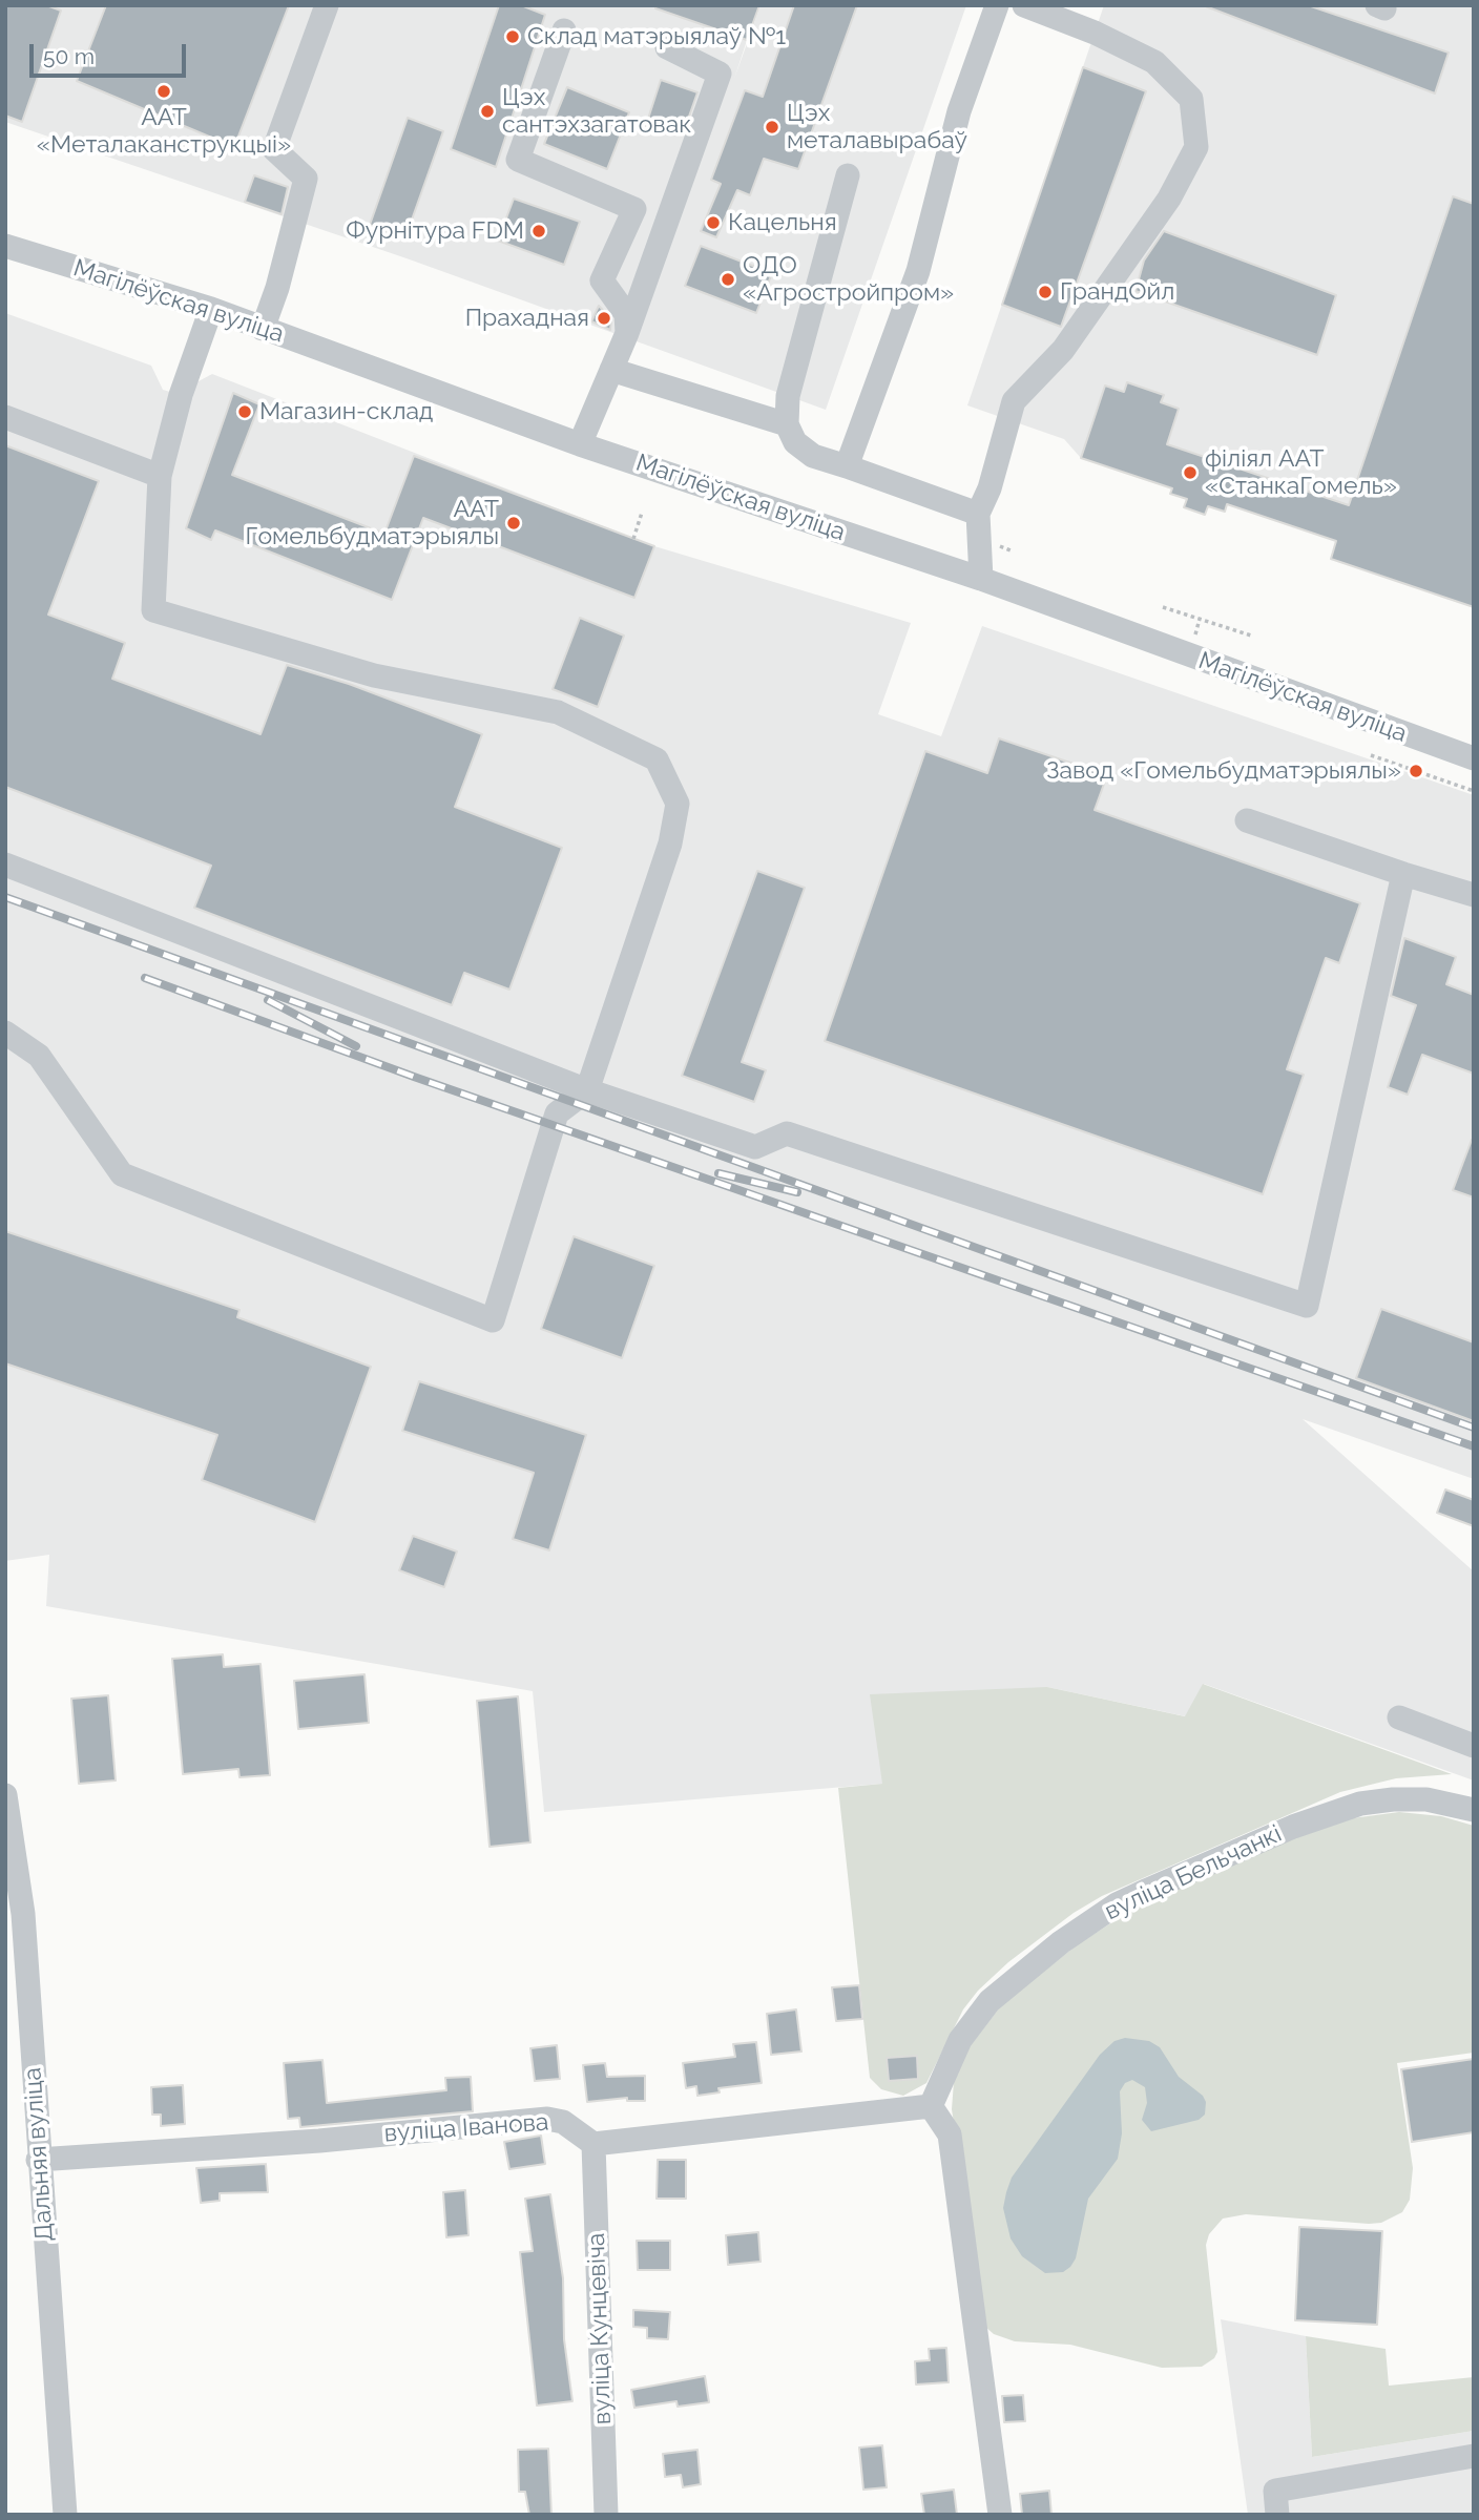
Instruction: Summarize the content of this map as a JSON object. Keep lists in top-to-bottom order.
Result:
{
  "streets": {
    "street": [
      "Магілёўская вуліца",
      "вуліца Бельчанкі",
      "вуліца Іванова",
      "Дальняя вуліца",
      "вуліца Кунцевіча"
    ]
  },
  "crossings": [
    ["вуліца Іванова", "Дальняя вуліца"],
    ["вуліца Іванова", "вуліца Кунцевіча"]
  ],
  "places": [
    "Склад матэрыялаў №1",
    "ААТ «Металаканструкцыі»",
    "Цэх сантэхзагатовак",
    "Цэх металавырабаў",
    "Кацельня",
    "Фурнітура FDM",
    "ОДО «Агростройпром»",
    "ГрандОйл",
    "Прахадная",
    "Магазин-склад",
    "філіял ААТ «СтанкаГомель»",
    "ААТ Гомельбудматэрыялы",
    "Завод «Гомельбудматэрыялы»"
  ],
  "scale_bar": "50 m"
}
